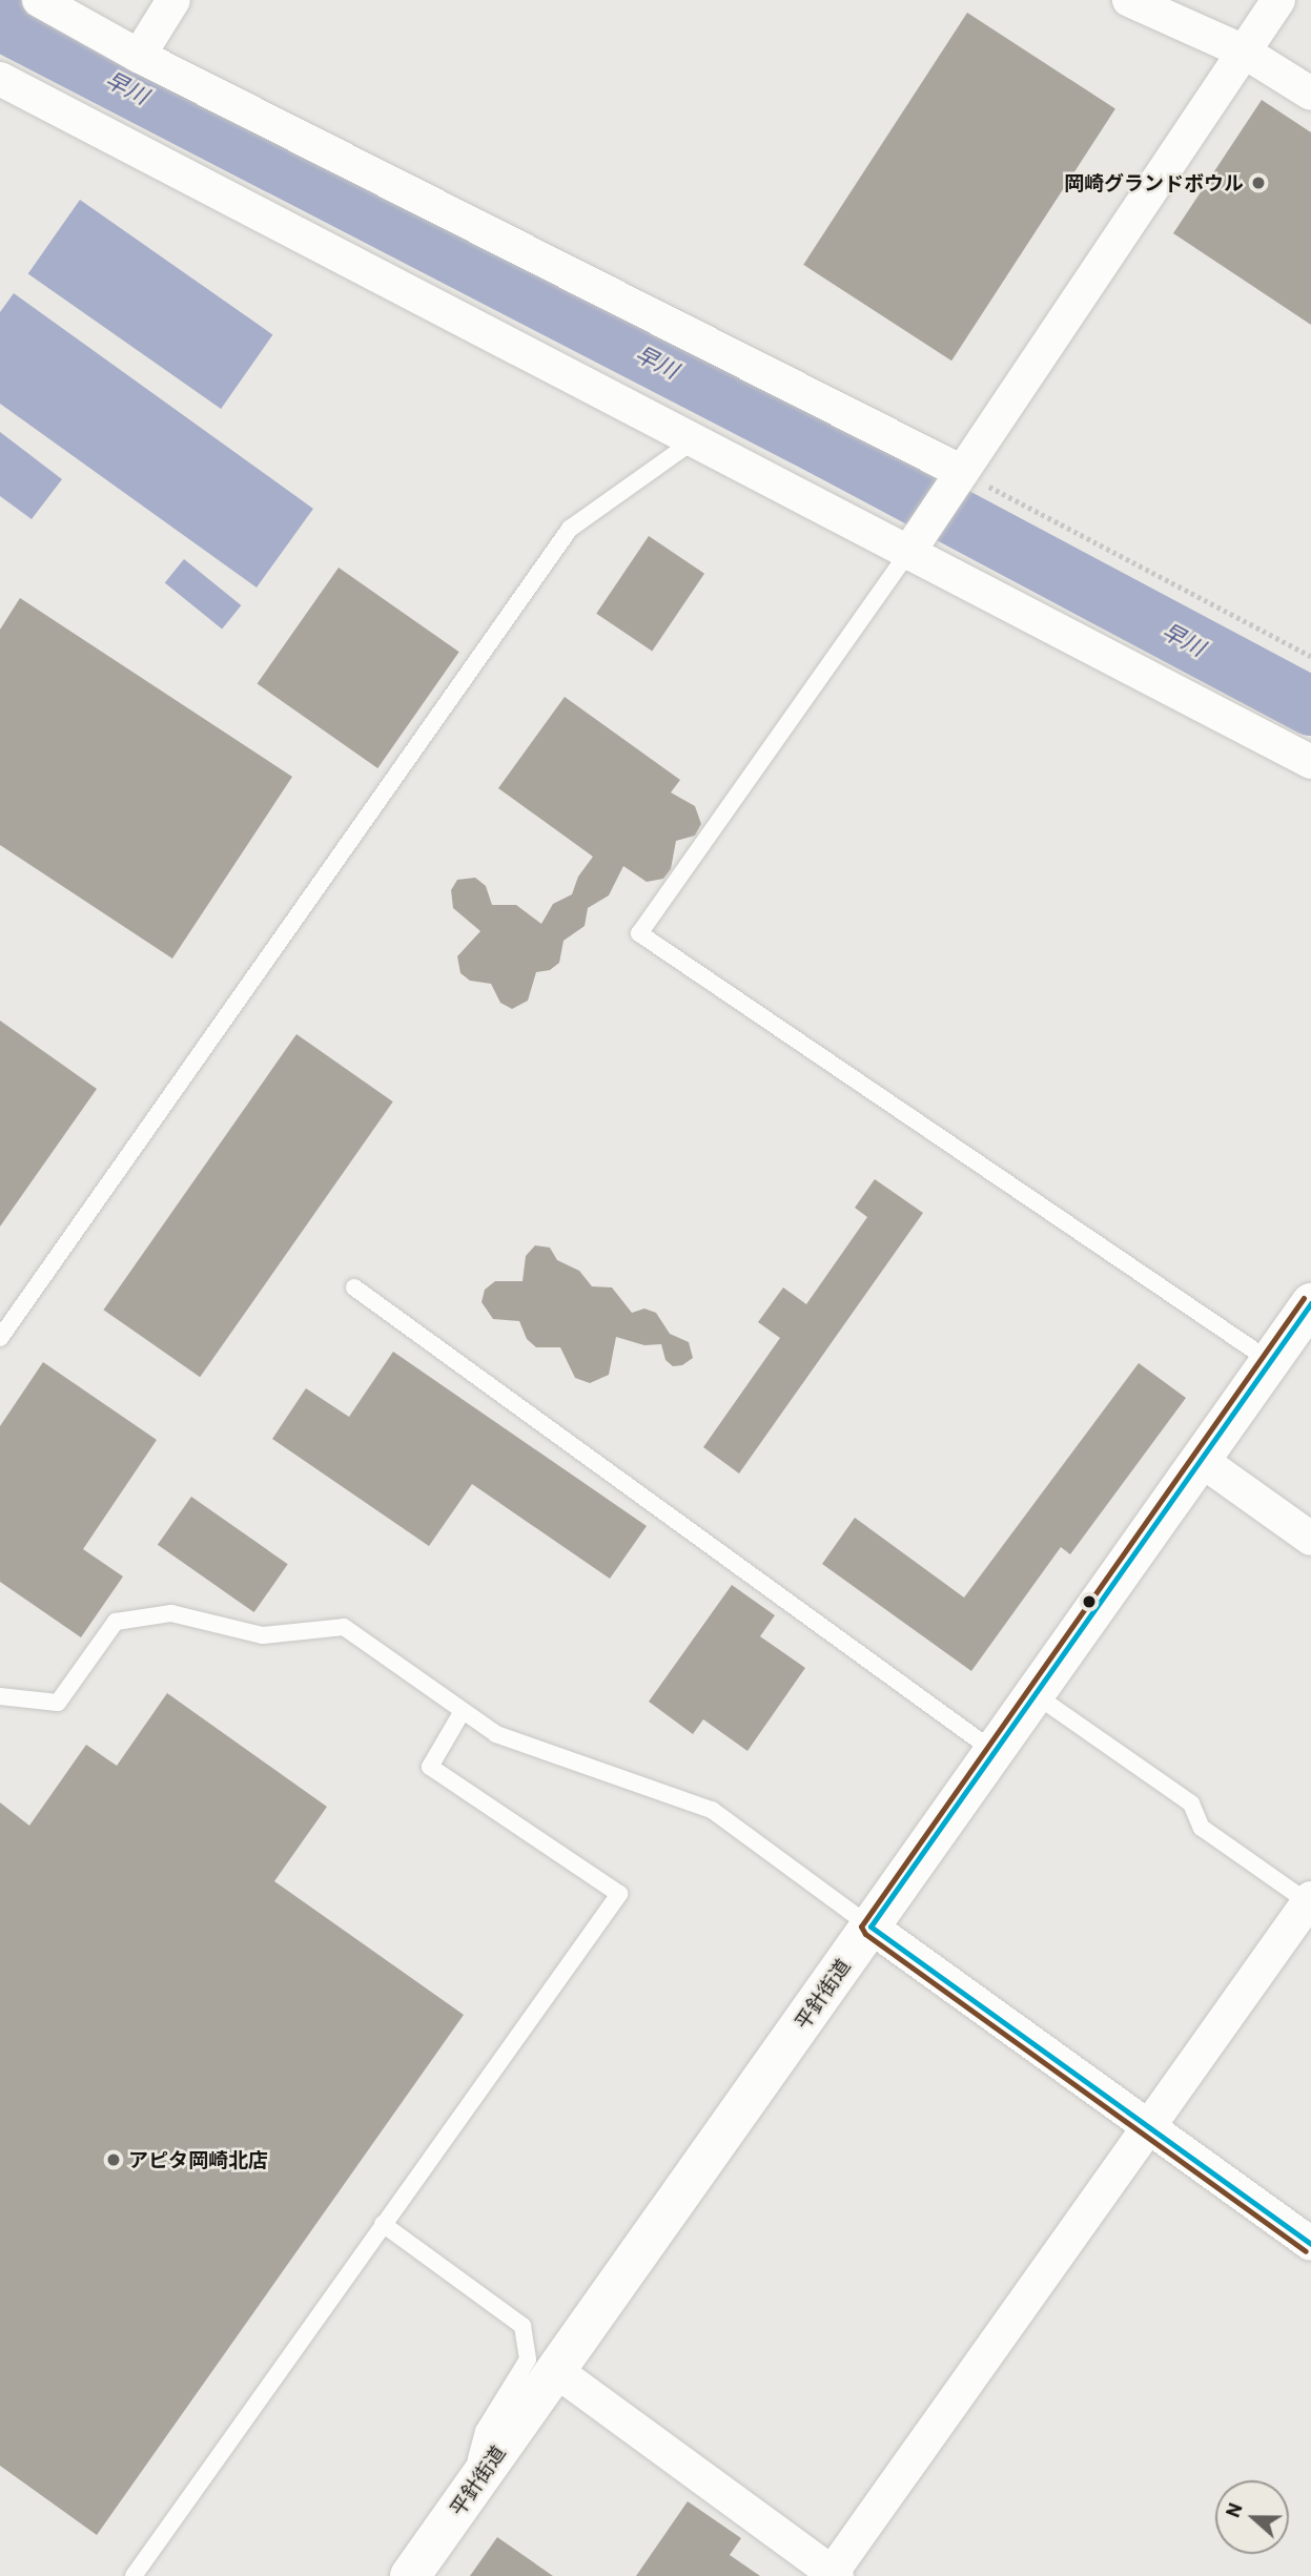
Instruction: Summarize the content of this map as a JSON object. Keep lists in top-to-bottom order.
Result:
{
  "streets": {
    "main road": ["平針街道"]
  },
  "water": ["早川"],
  "places": ["岡崎グランドボウル", "アピタ岡崎北店"],
  "north": "left"
}
